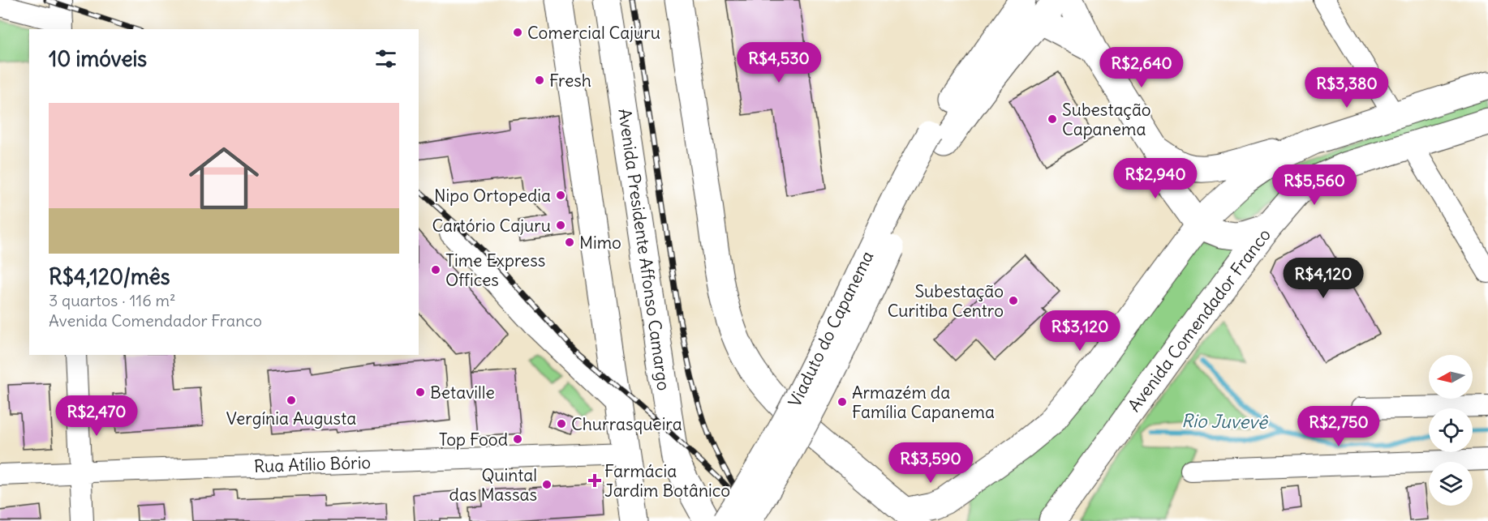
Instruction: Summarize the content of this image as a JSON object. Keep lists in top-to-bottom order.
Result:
{
  "streets": {
    "main road": ["Avenida Presidente Affonso Camargo", "Avenida Comendador Franco", "Viaduto do Capanema"],
    "street": ["Rua Atílio Bório"]
  },
  "water": ["Rio Juvevê"],
  "places": {
    "other": [
      "Comercial Cajuru",
      "Fresh",
      "Subestação Capanema",
      "Nipo Ortopedia",
      "Cartório Cajuru",
      "Mimo",
      "Time Express Offices",
      "Subestação Curitiba Centro",
      "Betaville",
      "Vergínia Augusta",
      "Armazém da Família Capanema",
      "Churrasqueira",
      "Top Food",
      "Quintal das Massas"
    ],
    "health": ["Farmácia Jardim Botânico"]
  },
  "north": "left",
  "page": {
    "heading": "10 imóveis",
    "price": [
      "R$4,530",
      "R$2,640",
      "R$3,380",
      "R$2,940",
      "R$5,560",
      "R$4,120",
      "R$3,120",
      "R$2,470",
      "R$2,750",
      "R$3,590"
    ],
    "list": [
      {
        "name": "R$4,120/mês",
        "note": "3 quartos · 116 m² · Avenida Comendador Franco"
      }
    ]
  }
}
